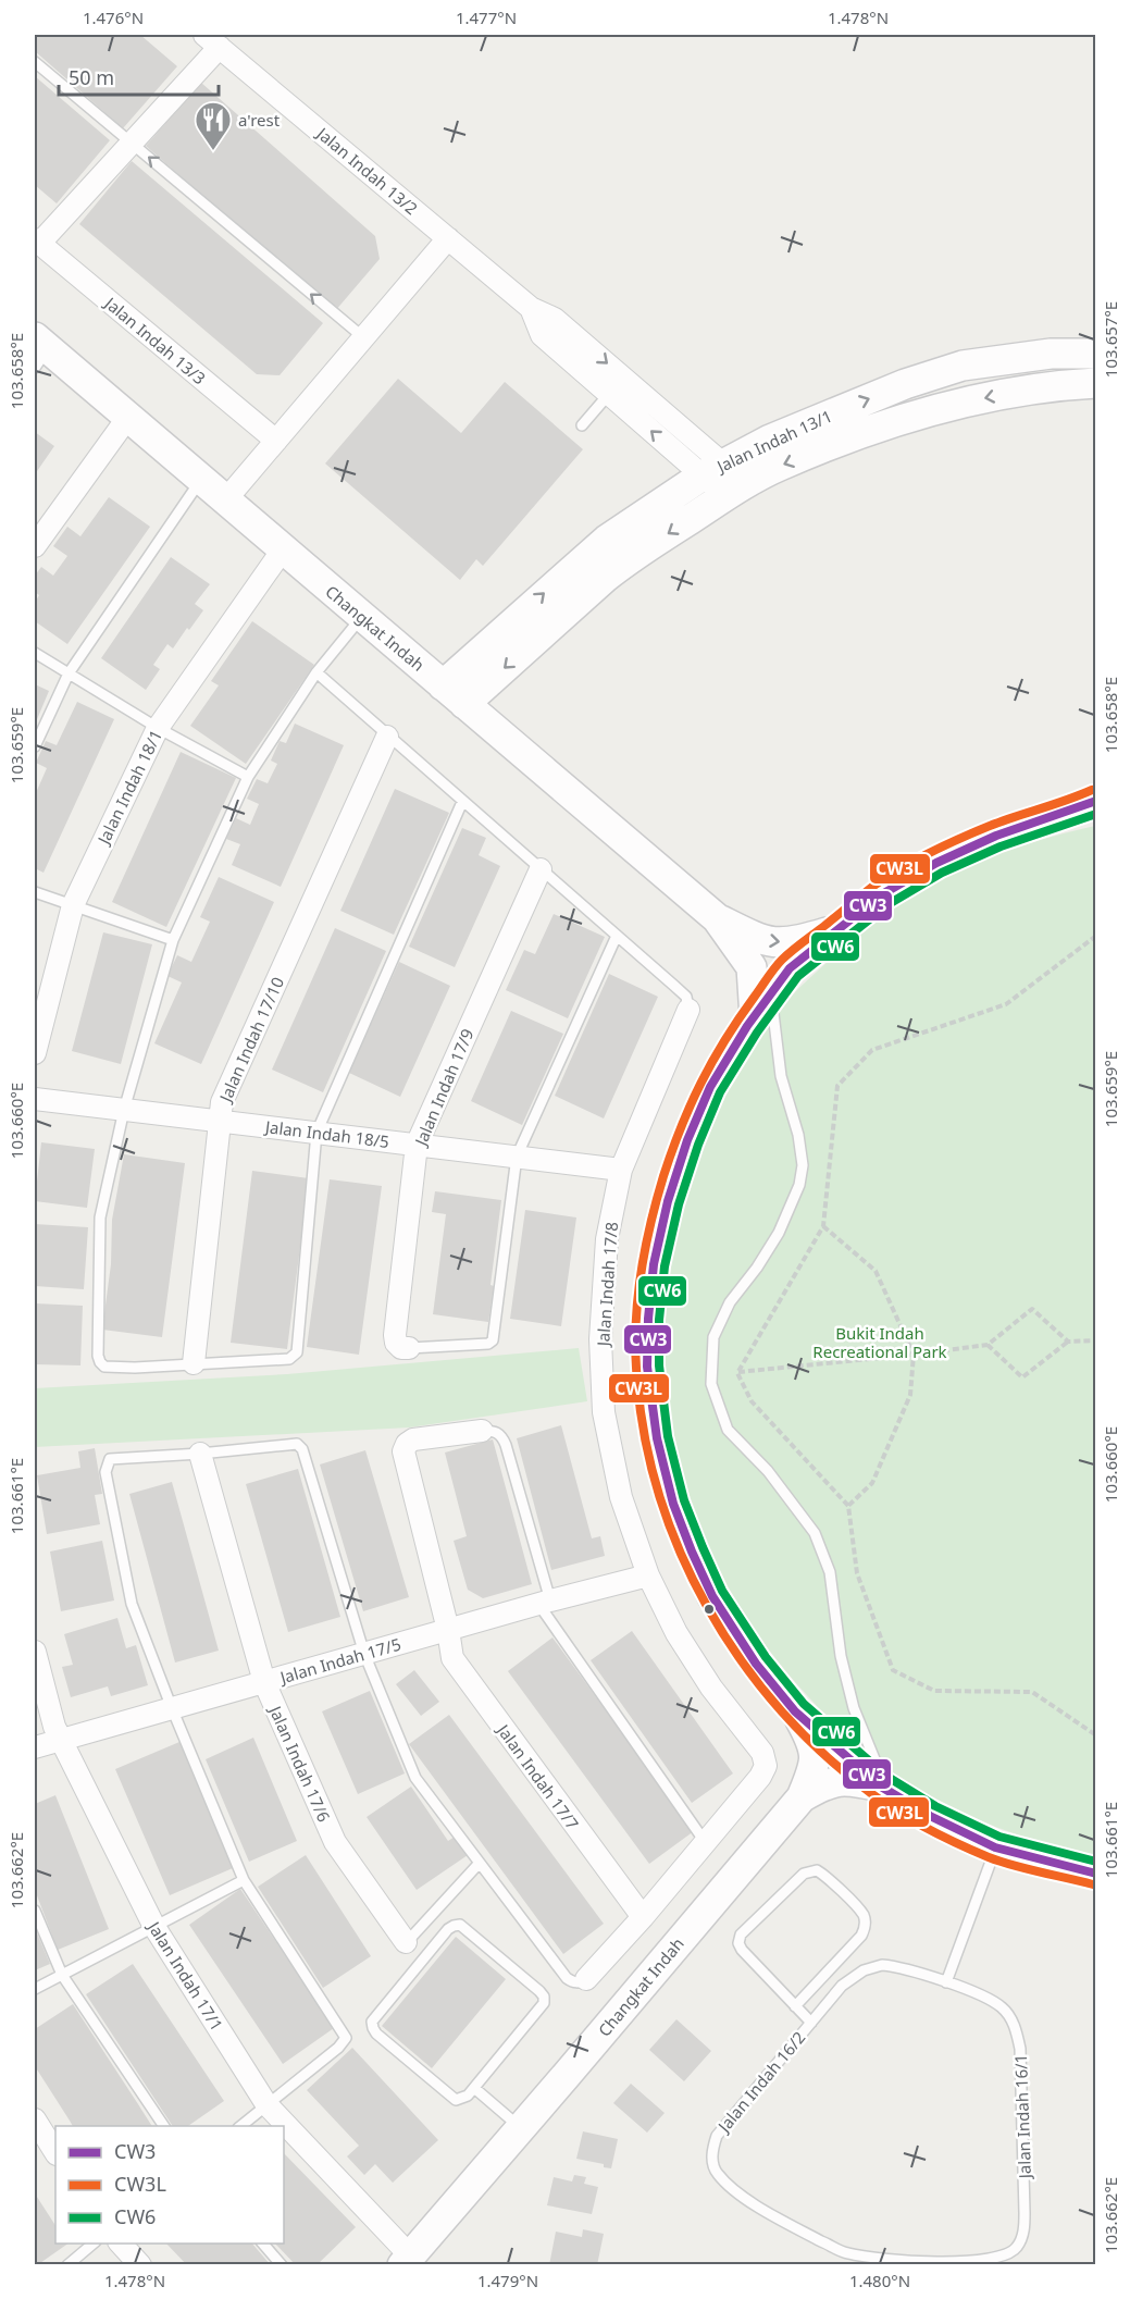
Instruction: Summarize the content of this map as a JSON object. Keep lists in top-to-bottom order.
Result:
{
  "streets": {
    "street": [
      "Jalan Indah 13/2",
      "Jalan Indah 13/3",
      "Jalan Indah 13/1",
      "Changkat Indah",
      "Jalan Indah 18/1",
      "Jalan Indah 17/10",
      "Jalan Indah 17/9",
      "Jalan Indah 18/5",
      "Jalan Indah 17/8",
      "Jalan Indah 17/5",
      "Jalan Indah 17/6",
      "Jalan Indah 17/7",
      "Jalan Indah 17/1"
    ],
    "lane": ["Jalan Indah 16/2", "Jalan Indah 16/1"]
  },
  "crossings": [
    ["Jalan Indah 13/2", "Jalan Indah 13/1"],
    ["Jalan Indah 13/1", "Changkat Indah"],
    ["Changkat Indah", "Jalan Indah 18/1"],
    ["Changkat Indah", "Jalan Indah 17/1"],
    ["Jalan Indah 17/10", "Jalan Indah 18/5"],
    ["Jalan Indah 17/9", "Jalan Indah 18/5"],
    ["Jalan Indah 18/5", "Jalan Indah 17/8"],
    ["Jalan Indah 17/8", "Jalan Indah 17/5"],
    ["Jalan Indah 17/5", "Jalan Indah 17/6"],
    ["Jalan Indah 17/5", "Jalan Indah 17/7"],
    ["Jalan Indah 17/5", "Jalan Indah 17/1"],
    ["Jalan Indah 16/2", "Jalan Indah 16/1"]
  ],
  "parks": ["Bukit Indah Recreational Park"],
  "places": {
    "restaurant": ["a'rest"]
  },
  "lines": ["transit line CW3L", "transit line CW3", "transit line CW6"],
  "legend": ["CW3", "CW3L", "CW6"],
  "scale_bar": "50 m",
  "coordinates": [
    "1.476°N",
    "1.477°N",
    "1.478°N",
    "103.657°E",
    "103.658°E",
    "103.659°E",
    "103.660°E",
    "103.661°E",
    "103.662°E",
    "1.479°N",
    "1.480°N"
  ]
}
